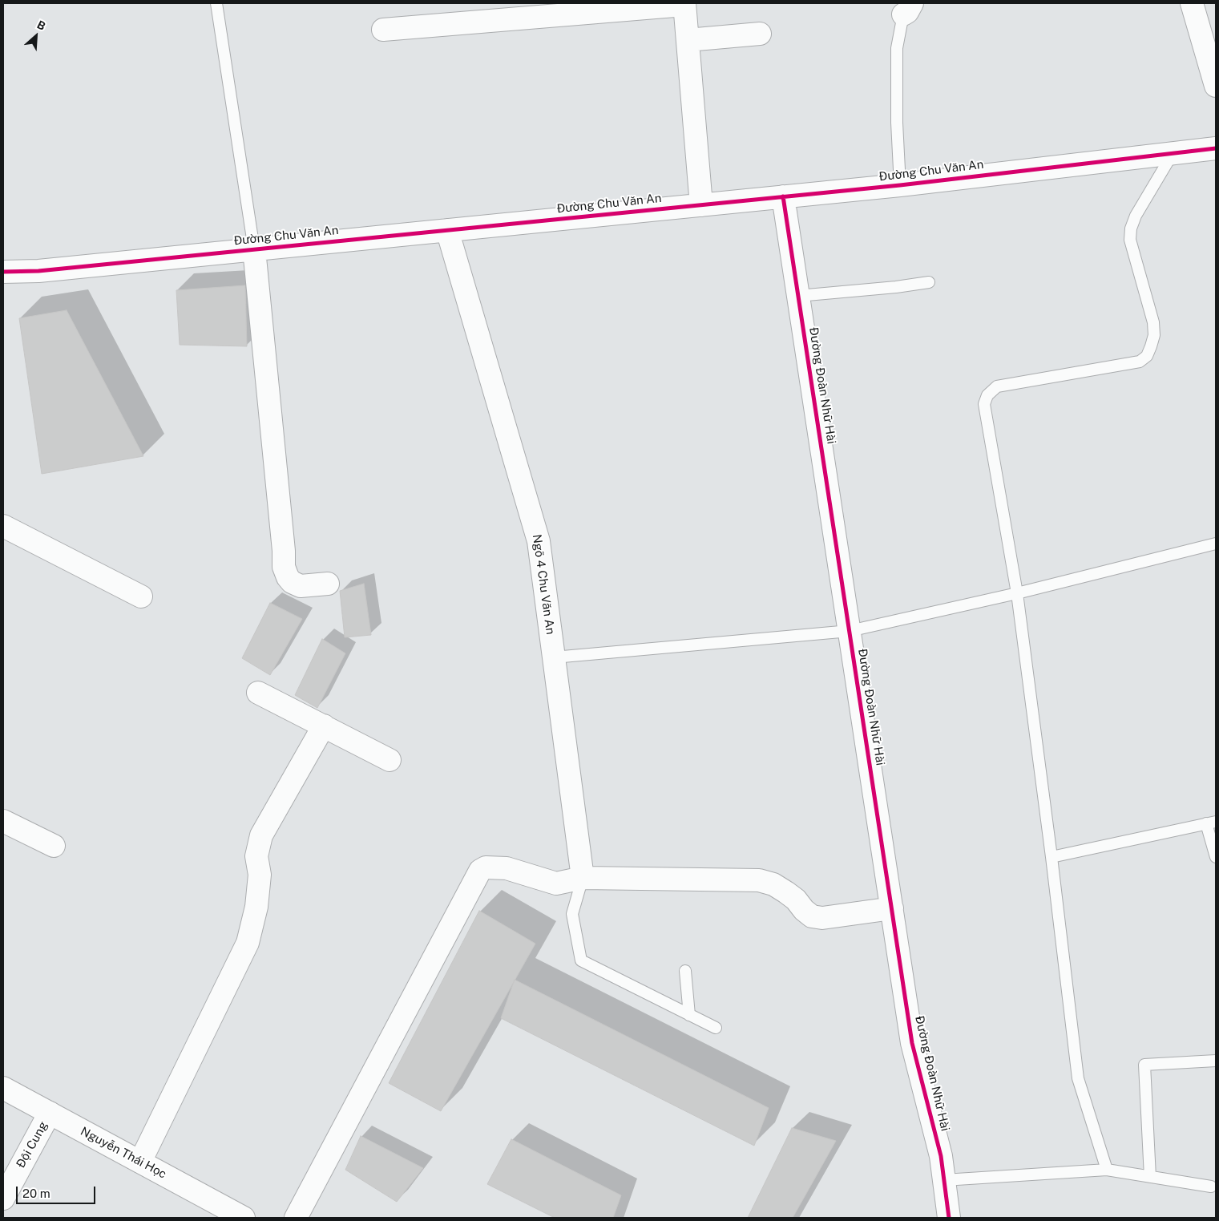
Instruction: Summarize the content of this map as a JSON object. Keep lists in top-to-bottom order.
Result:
{
  "streets": {
    "street": [
      "Đường Chu Văn An",
      "Đường Đoàn Nhữ Hài",
      "Ngõ 4 Chu Văn An",
      "Đội Cung",
      "Nguyễn Thái Học"
    ]
  },
  "crossings": [
    ["Đường Chu Văn An", "Đường Đoàn Nhữ Hài"],
    ["Đường Chu Văn An", "Ngõ 4 Chu Văn An"],
    ["Đội Cung", "Nguyễn Thái Học"]
  ],
  "scale_bar": "20 m",
  "north": "top right"
}
